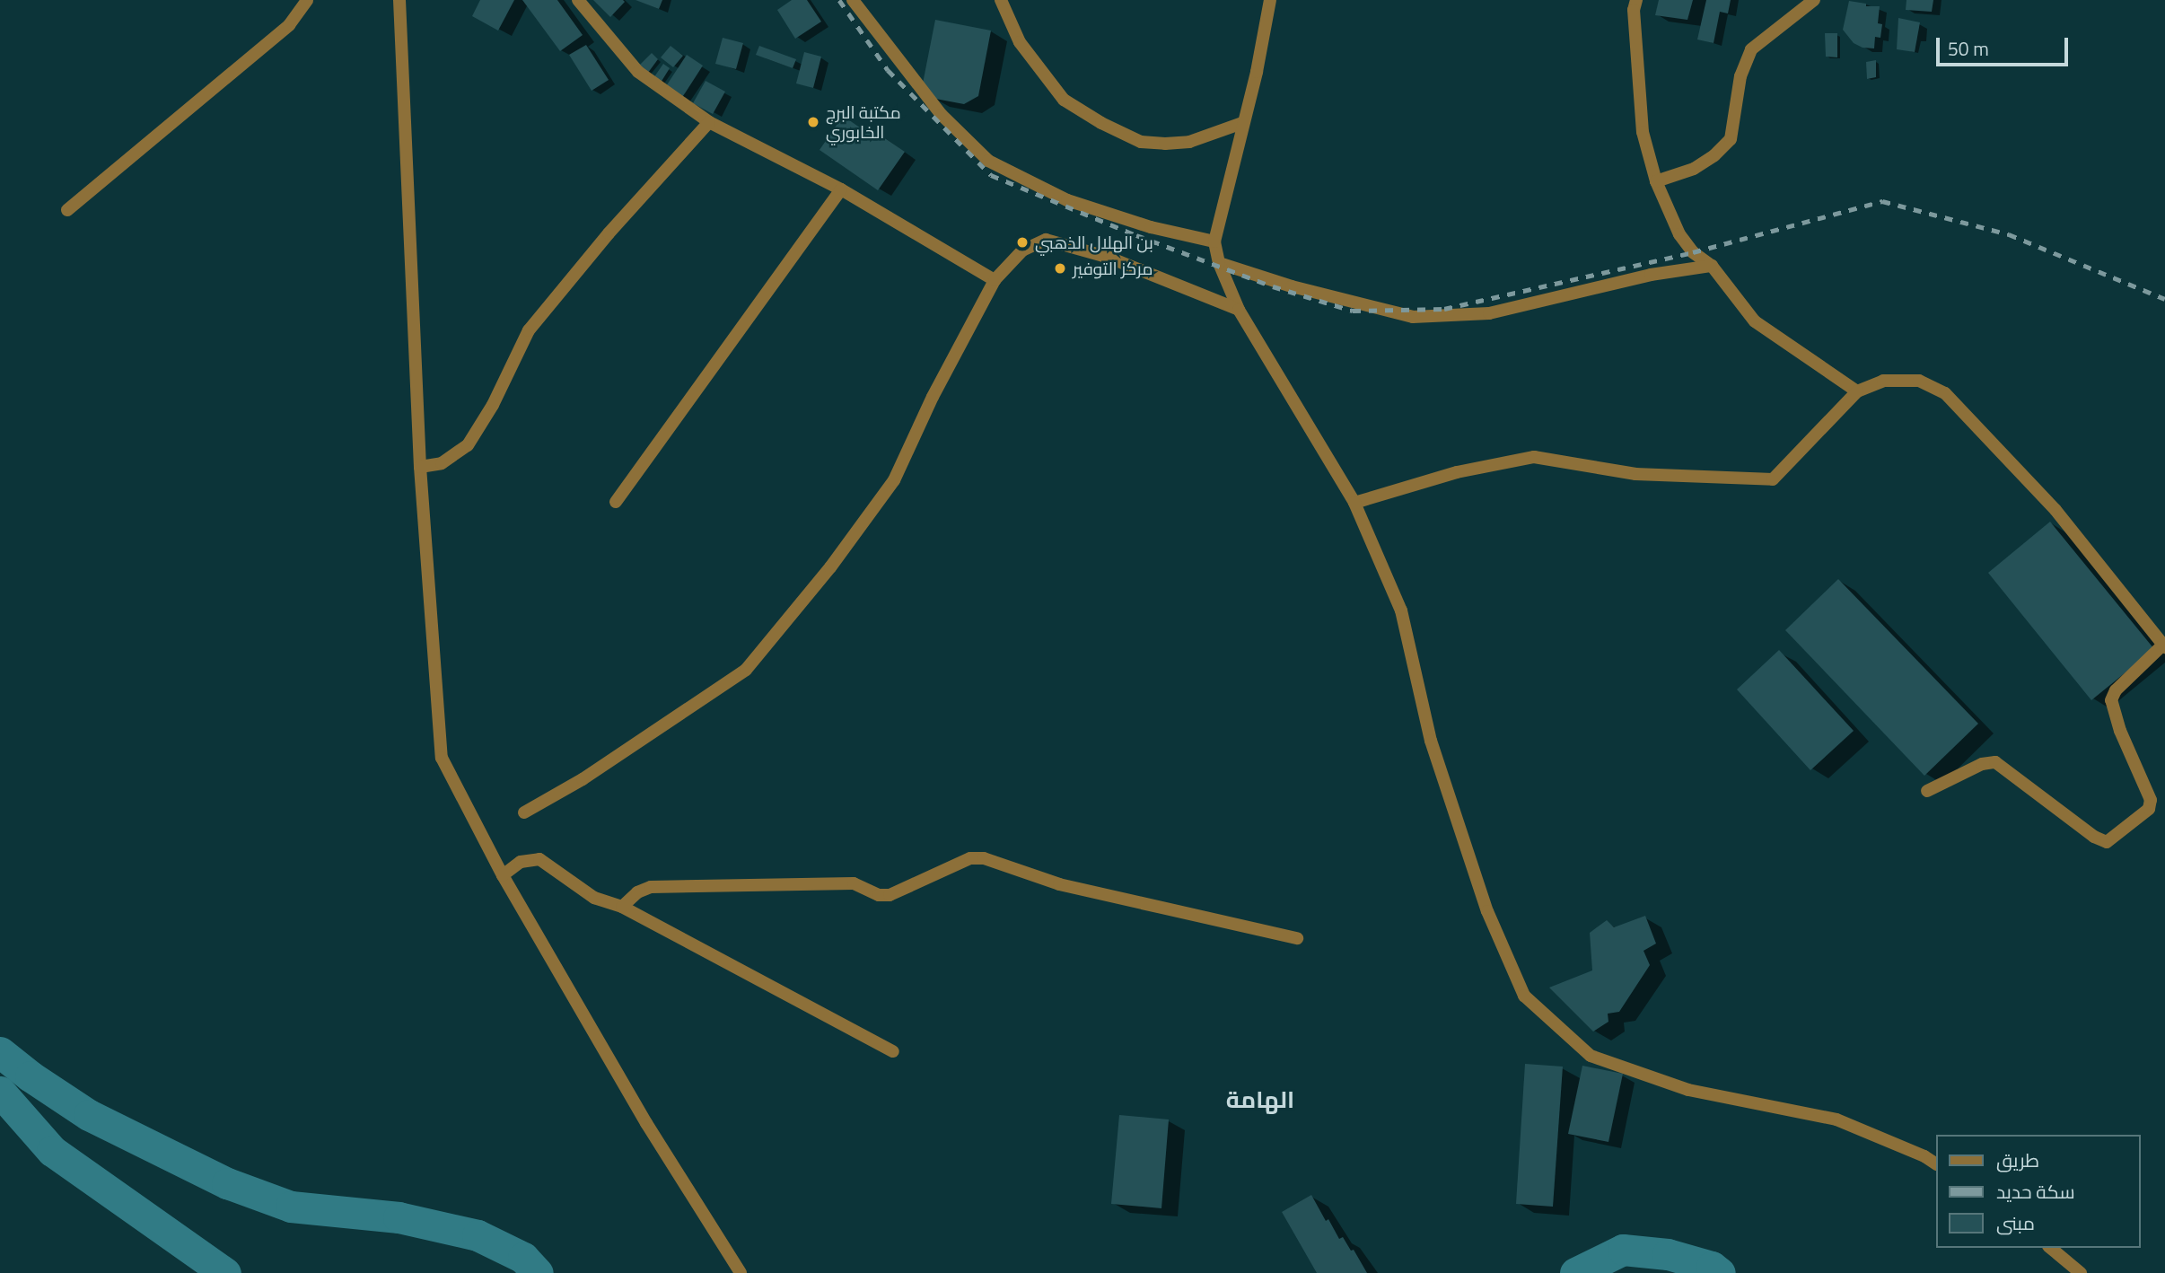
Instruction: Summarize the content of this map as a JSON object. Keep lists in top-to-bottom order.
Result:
{
  "districts": ["الهامة"],
  "places": ["مكتبة البرج الخابوري", "بن الهلال الذهبي", "مركز التوفير"],
  "legend": ["طريق", "سكة حديد", "مبنى"],
  "scale_bar": "50 m"
}
